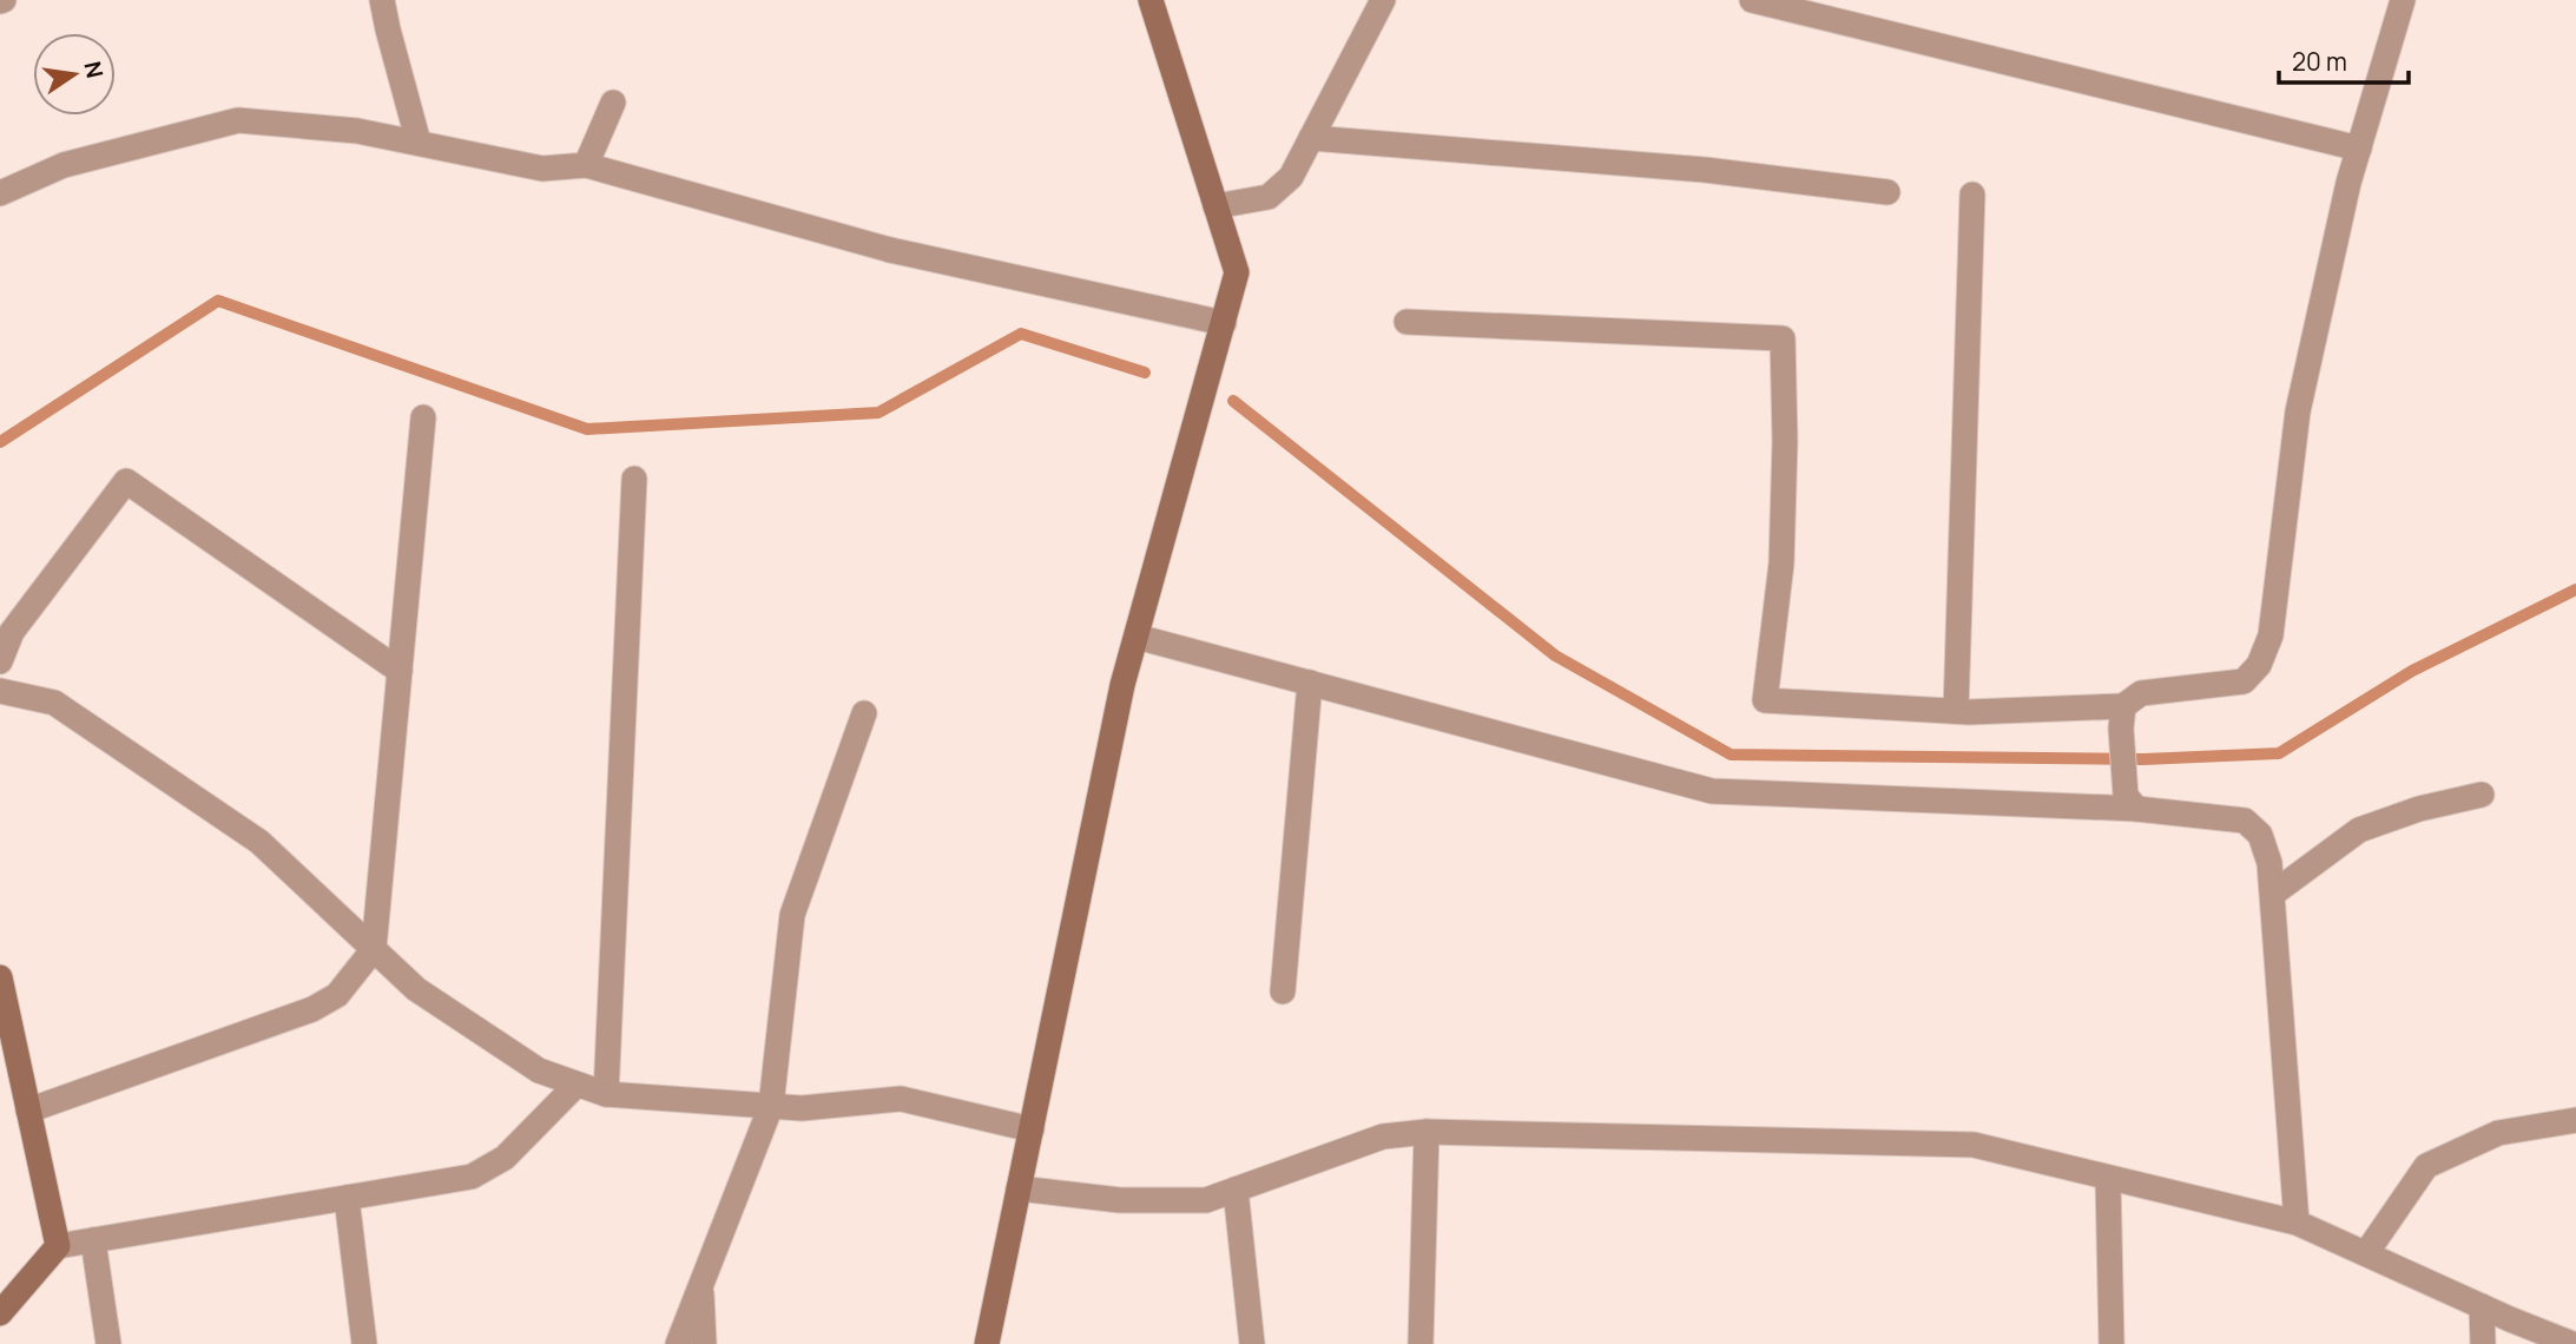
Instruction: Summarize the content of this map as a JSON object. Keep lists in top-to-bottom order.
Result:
{
  "scale_bar": "20 m",
  "north": "right"
}
